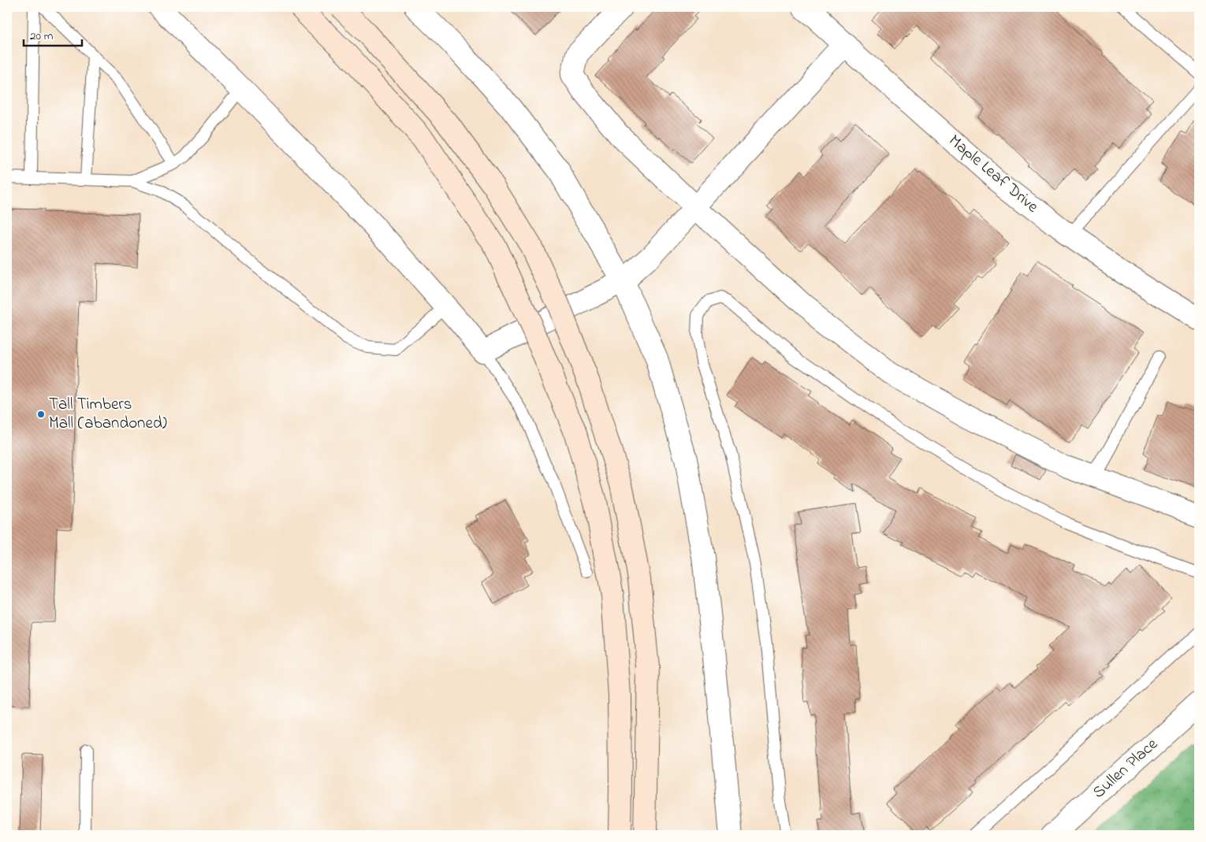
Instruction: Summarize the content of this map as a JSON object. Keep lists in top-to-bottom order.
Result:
{
  "streets": {
    "street": ["Maple Leaf Drive", "Sullen Place"]
  },
  "places": ["Tall Timbers Mall (abandoned)"],
  "scale_bar": "20 m"
}
